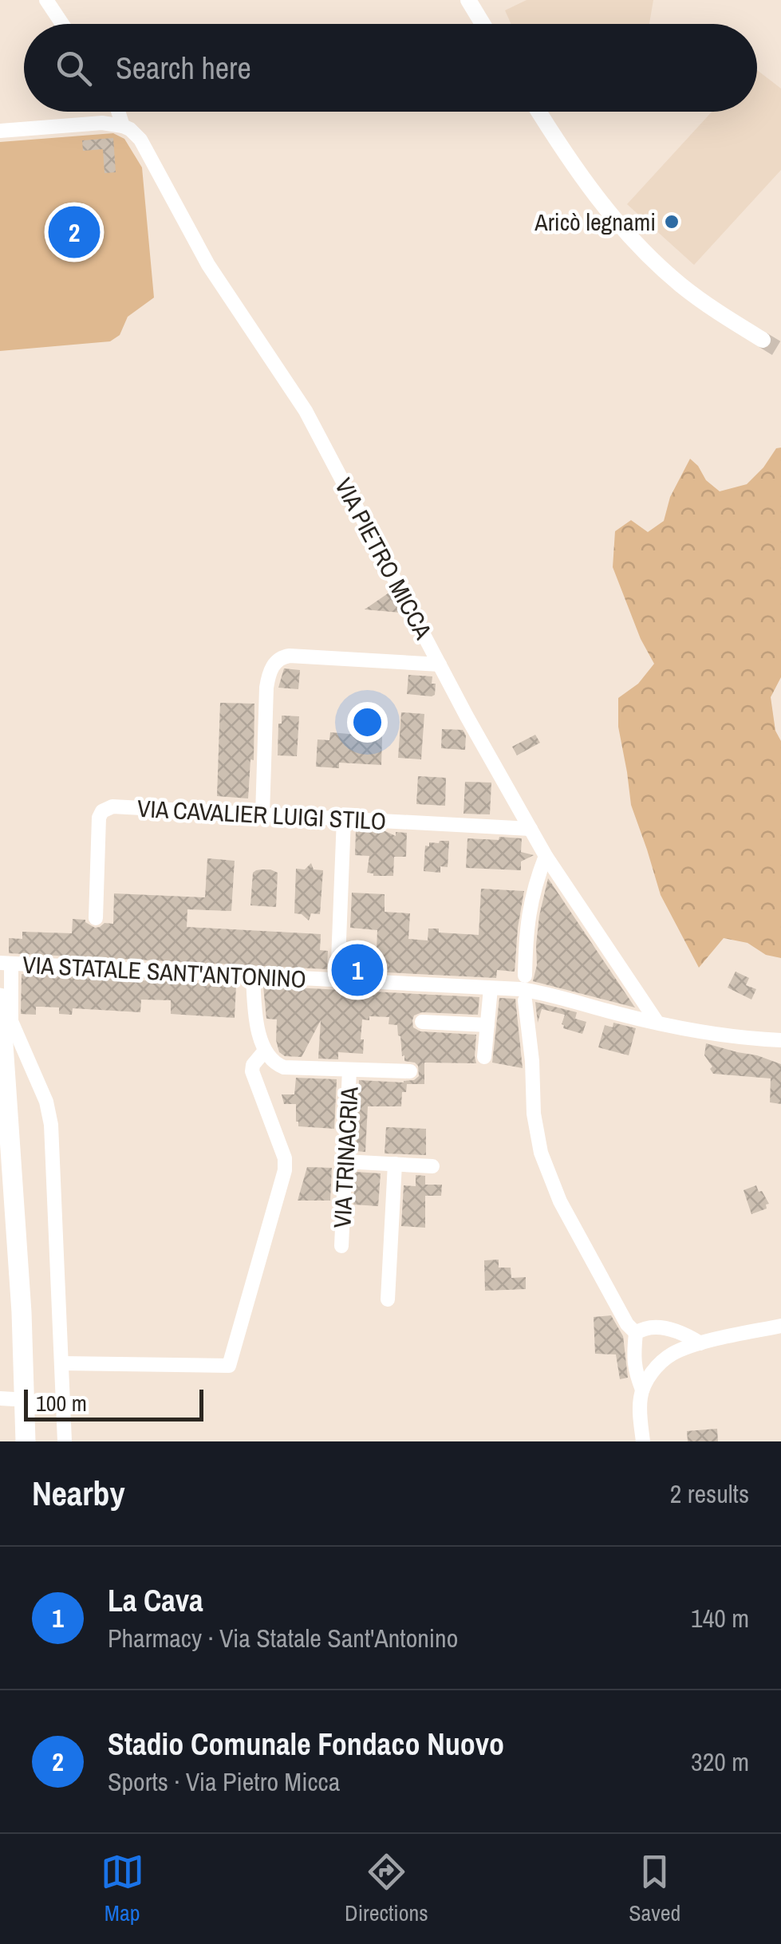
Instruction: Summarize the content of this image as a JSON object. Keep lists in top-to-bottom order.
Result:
{
  "streets": {
    "street": [
      "VIA PIETRO MICCA",
      "VIA CAVALIER LUIGI STILO",
      "VIA STATALE SANT'ANTONINO",
      "VIA TRINACRIA"
    ]
  },
  "crossings": [
    ["VIA PIETRO MICCA", "VIA CAVALIER LUIGI STILO"],
    ["VIA PIETRO MICCA", "VIA STATALE SANT'ANTONINO"]
  ],
  "places": ["Aricò legnami"],
  "scale_bar": "100 m",
  "page": {
    "search": "Search here",
    "pins": ["2", "1"],
    "scale": "100 m",
    "heading": ["Nearby", "2 results"],
    "list": [
      {
        "mark": "1",
        "name": "La Cava",
        "note": "Pharmacy · Via Statale Sant'Antonino",
        "value": "140 m"
      },
      {
        "mark": "2",
        "name": "Stadio Comunale Fondaco Nuovo",
        "note": "Sports · Via Pietro Micca",
        "value": "320 m"
      }
    ],
    "nav": ["Map", "Directions", "Saved"]
  }
}
